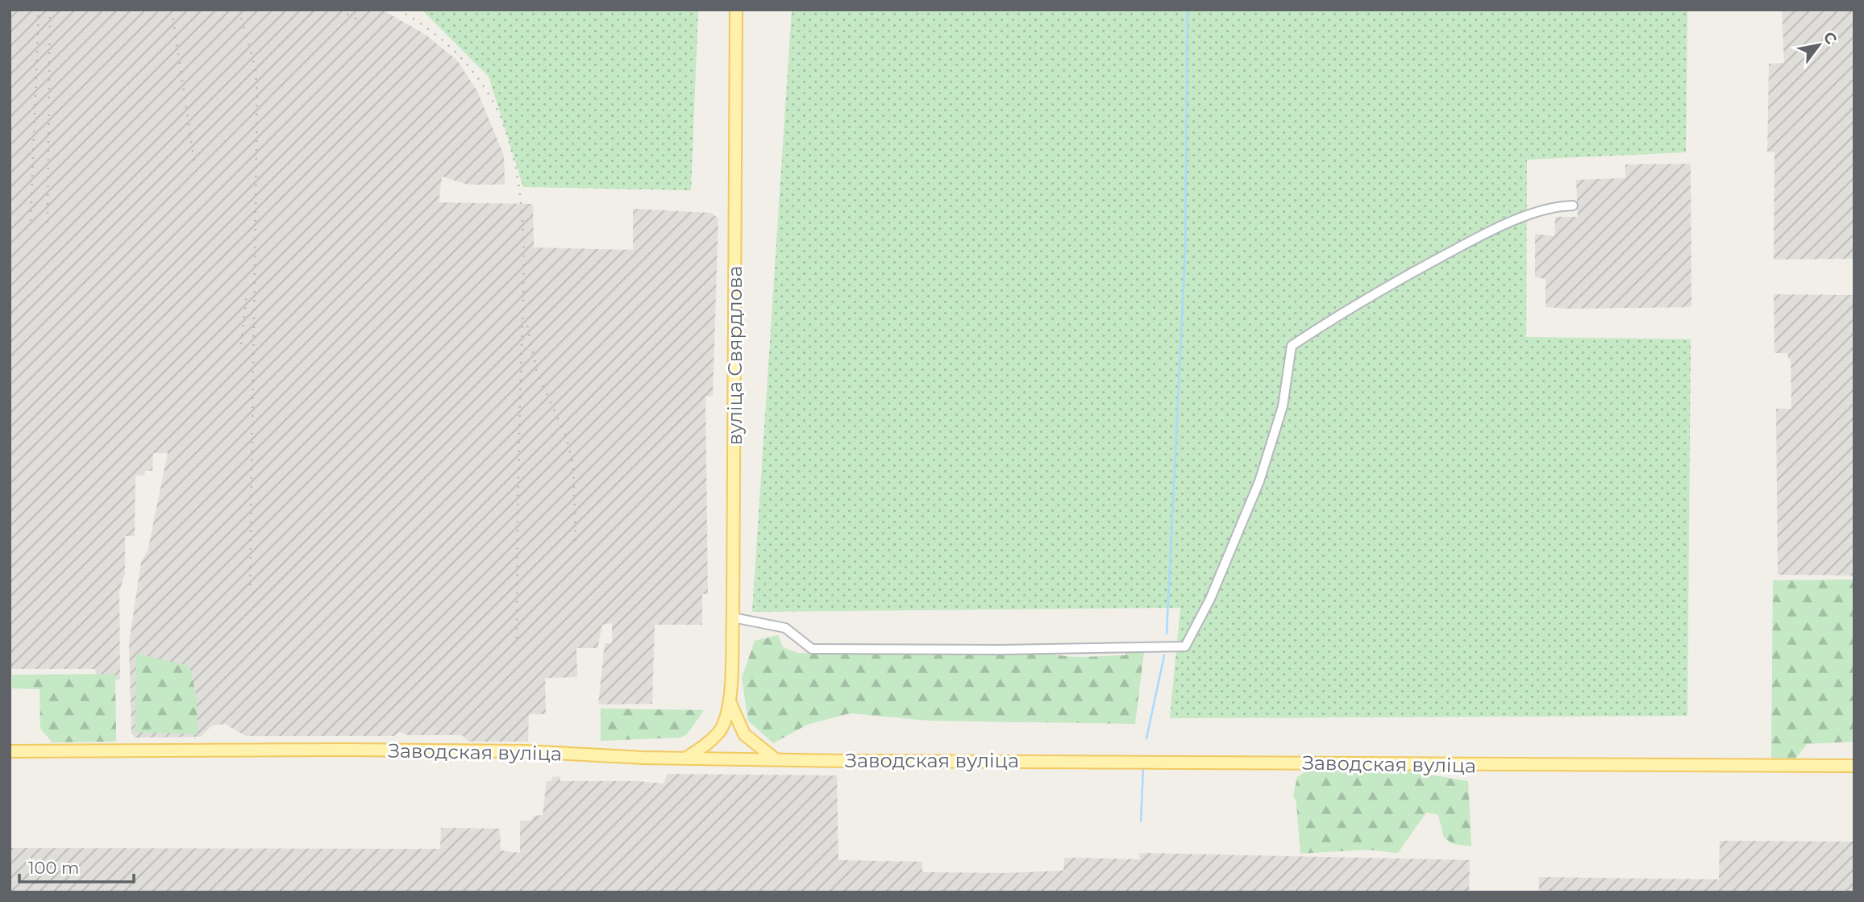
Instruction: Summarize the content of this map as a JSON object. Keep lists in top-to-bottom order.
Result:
{
  "streets": {
    "main road": ["вуліца Свярдлова", "Заводская вуліца"]
  },
  "scale_bar": "100 m",
  "north": "top right"
}
